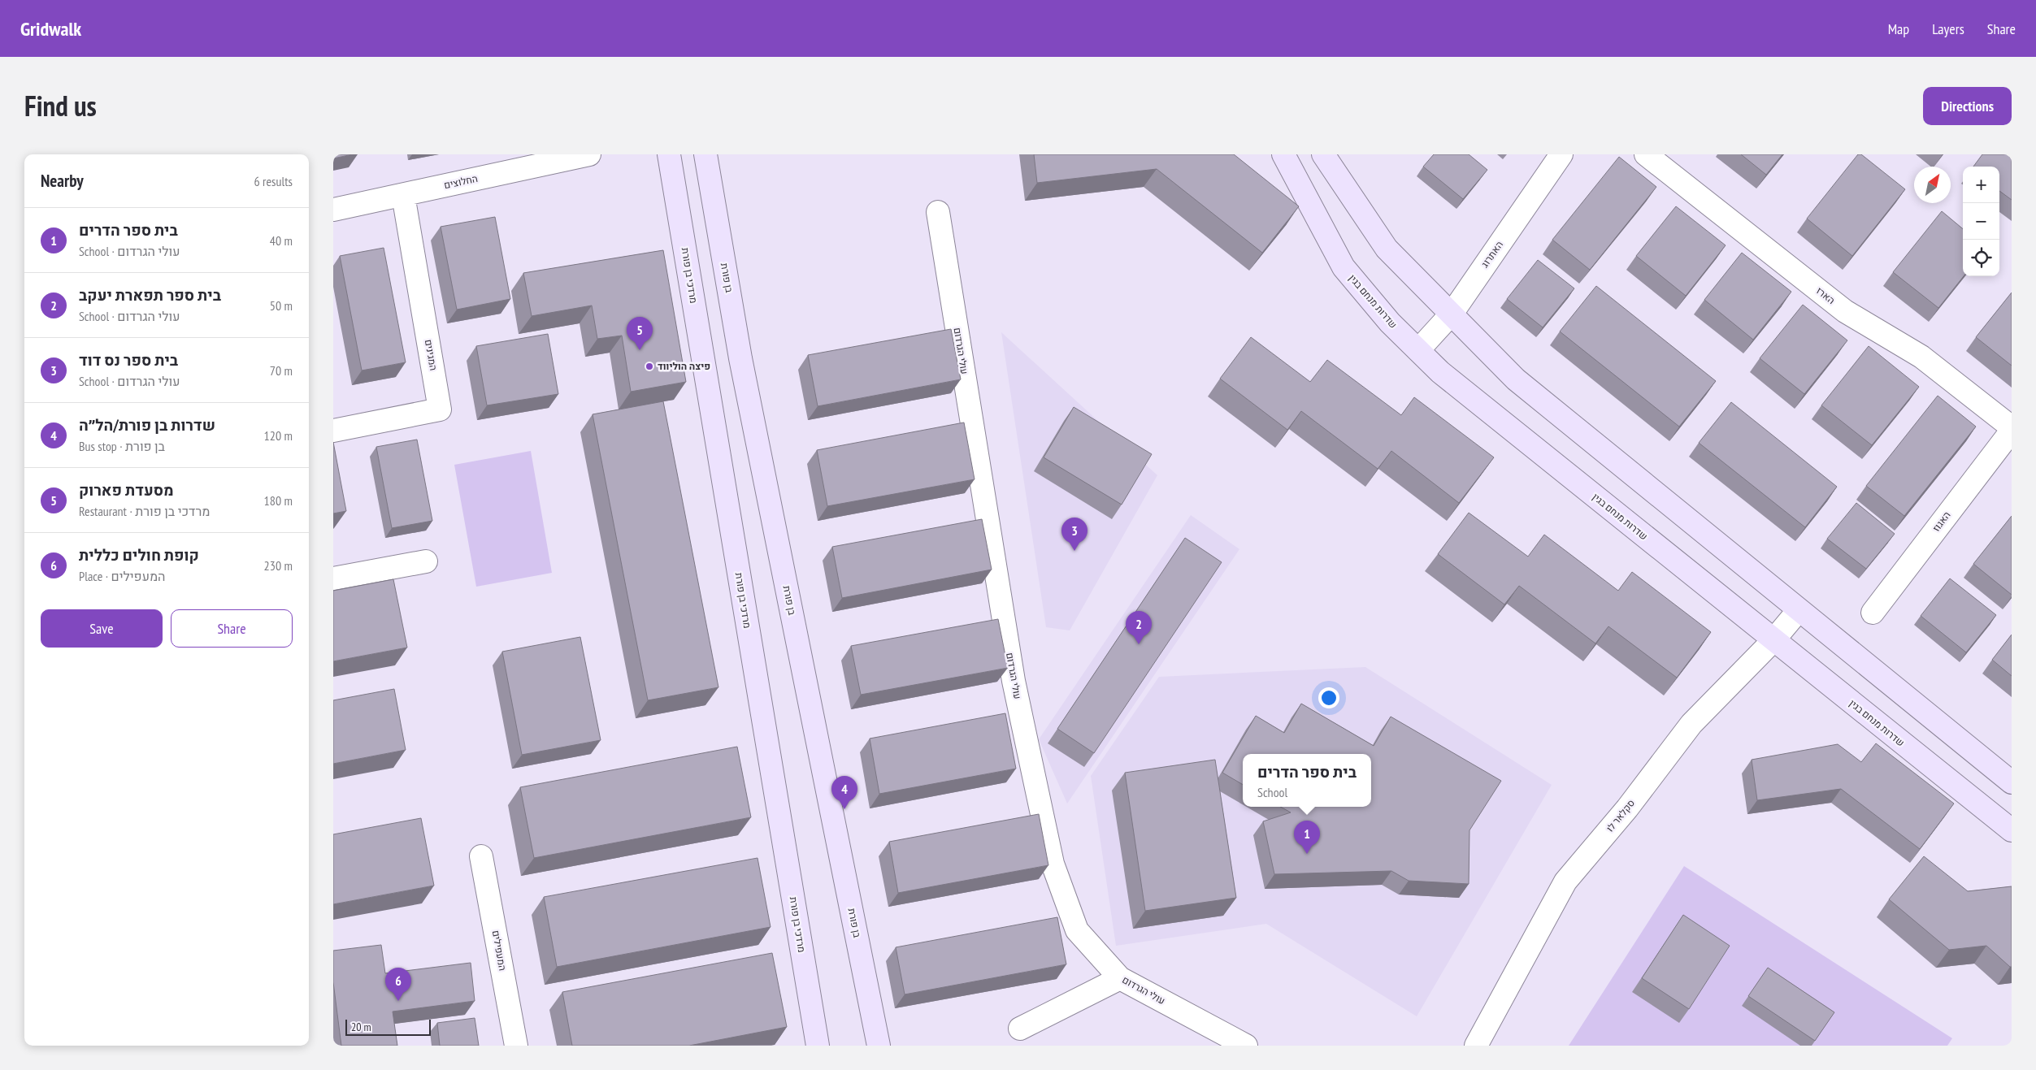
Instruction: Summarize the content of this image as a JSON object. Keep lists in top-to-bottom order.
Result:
{
  "streets": {
    "street": [
      "החלוצים",
      "האתרוג",
      "מרדכי בן פורת",
      "בן פורת",
      "הארז",
      "שדרות מנחם בגין",
      "עולי הגרדום",
      "המגינים",
      "האגוז",
      "סקלאר לו",
      "המעפילים"
    ]
  },
  "crossings": [
    ["החלוצים", "המגינים"],
    ["האתרוג", "שדרות מנחם בגין"],
    ["שדרות מנחם בגין", "סקלאר לו"]
  ],
  "places": ["פיצה הוליווד"],
  "scale_bar": "20 m",
  "north": "top right",
  "page": {
    "header": "Gridwalk",
    "nav": ["Map", "Layers", "Share"],
    "title": "Find us",
    "buttons": [
      "Directions",
      ["Save", "Share"]
    ],
    "heading": ["Nearby", "6 results"],
    "map_buttons": ["+", "−"],
    "list": [
      {
        "mark": "1",
        "name": "בית ספר הדרים",
        "note": "School · עולי הגרדום",
        "value": "40 m"
      },
      {
        "mark": "2",
        "name": "בית ספר תפארת יעקב",
        "note": "School · עולי הגרדום",
        "value": "50 m"
      },
      {
        "mark": "3",
        "name": "בית ספר נס דוד",
        "note": "School · עולי הגרדום",
        "value": "70 m"
      },
      {
        "mark": "4",
        "name": "שדרות בן פורת/הל״ה",
        "note": "Bus stop · בן פורת",
        "value": "120 m"
      },
      {
        "mark": "5",
        "name": "מסעדת פארוק",
        "note": "Restaurant · מרדכי בן פורת",
        "value": "180 m"
      },
      {
        "mark": "6",
        "name": "קופת חולים כללית",
        "note": "Place · המעפילים",
        "value": "230 m"
      }
    ],
    "pins": [
      "5",
      "3",
      "2",
      "4",
      "1",
      "6"
    ],
    "popup": ["בית ספר הדרים", "School"],
    "scale": "20 m"
  }
}
